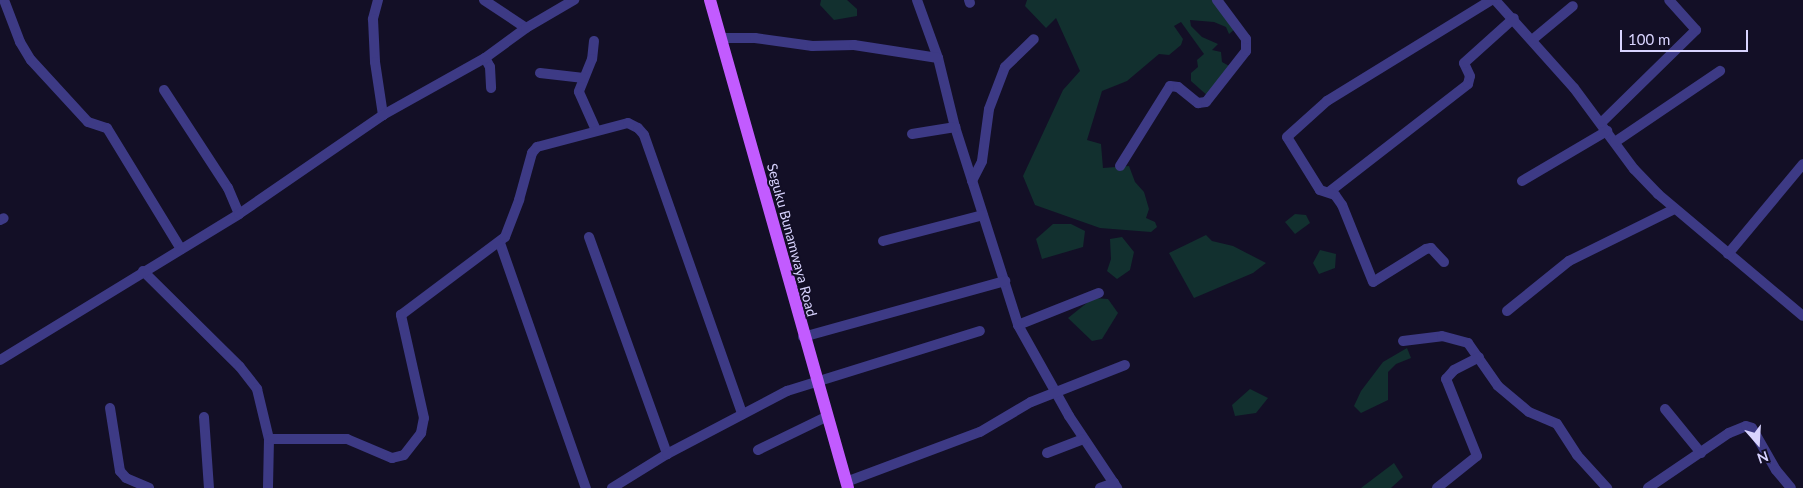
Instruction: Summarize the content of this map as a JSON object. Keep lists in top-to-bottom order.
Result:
{
  "streets": {
    "main road": ["Seguku Bunamwaya Road"]
  },
  "scale_bar": "100 m",
  "north": "bottom"
}
